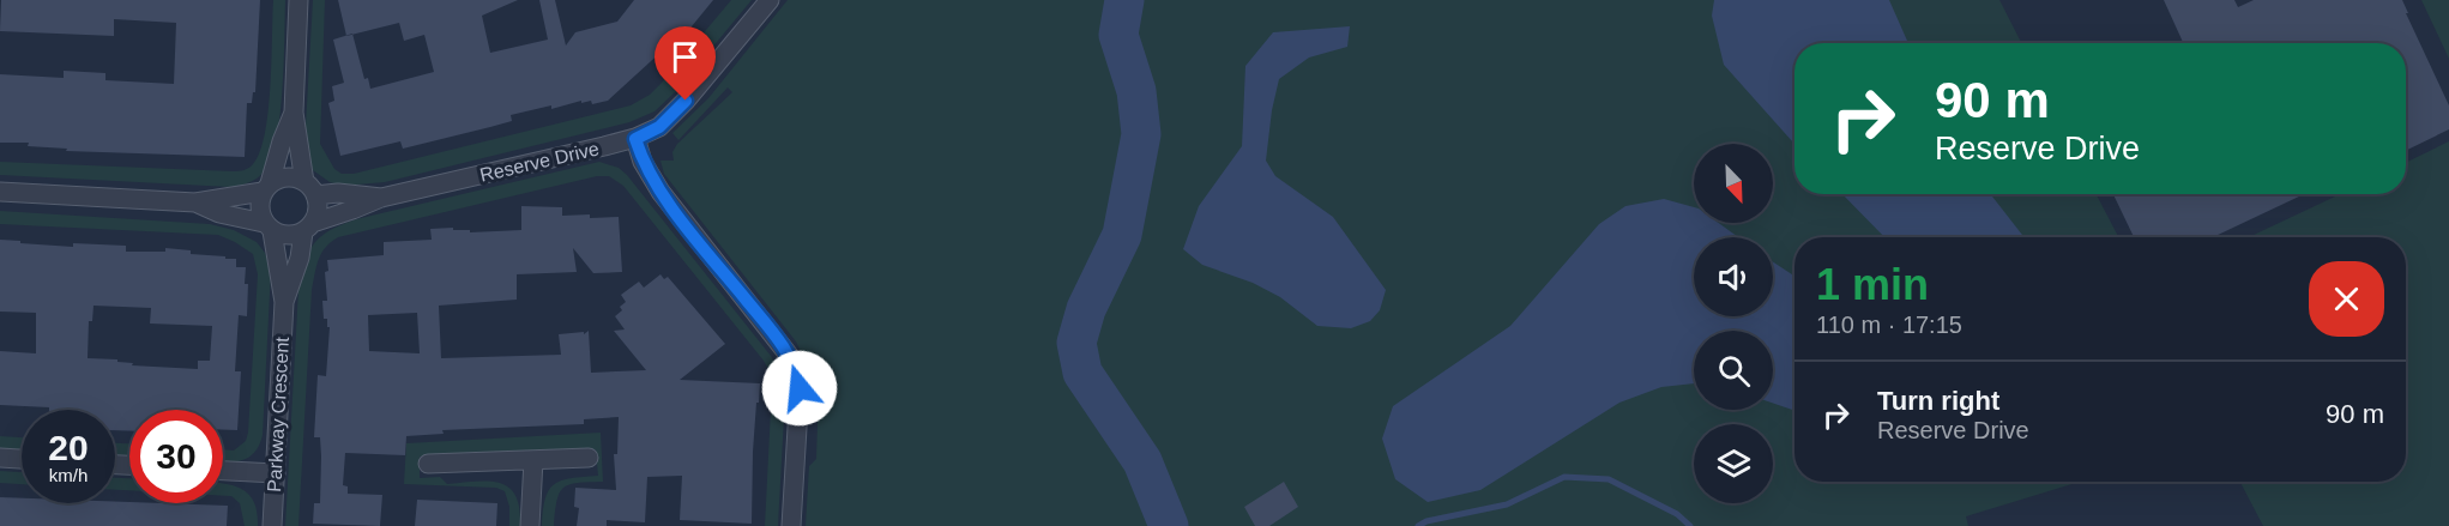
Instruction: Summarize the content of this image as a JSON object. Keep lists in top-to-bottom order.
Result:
{
  "streets": {
    "street": ["Reserve Drive", "Parkway Crescent"]
  },
  "crossings": [
    ["Reserve Drive", "Parkway Crescent"]
  ],
  "north": "bottom right",
  "page": {
    "turn": ["90 m", "Reserve Drive"],
    "heading": ["1 min", "110 m · 17:15"],
    "list": [
      {
        "name": "Turn right",
        "note": "Reserve Drive",
        "value": "90 m"
      }
    ],
    "speed": "20 km/h",
    "limit": "30"
  }
}
